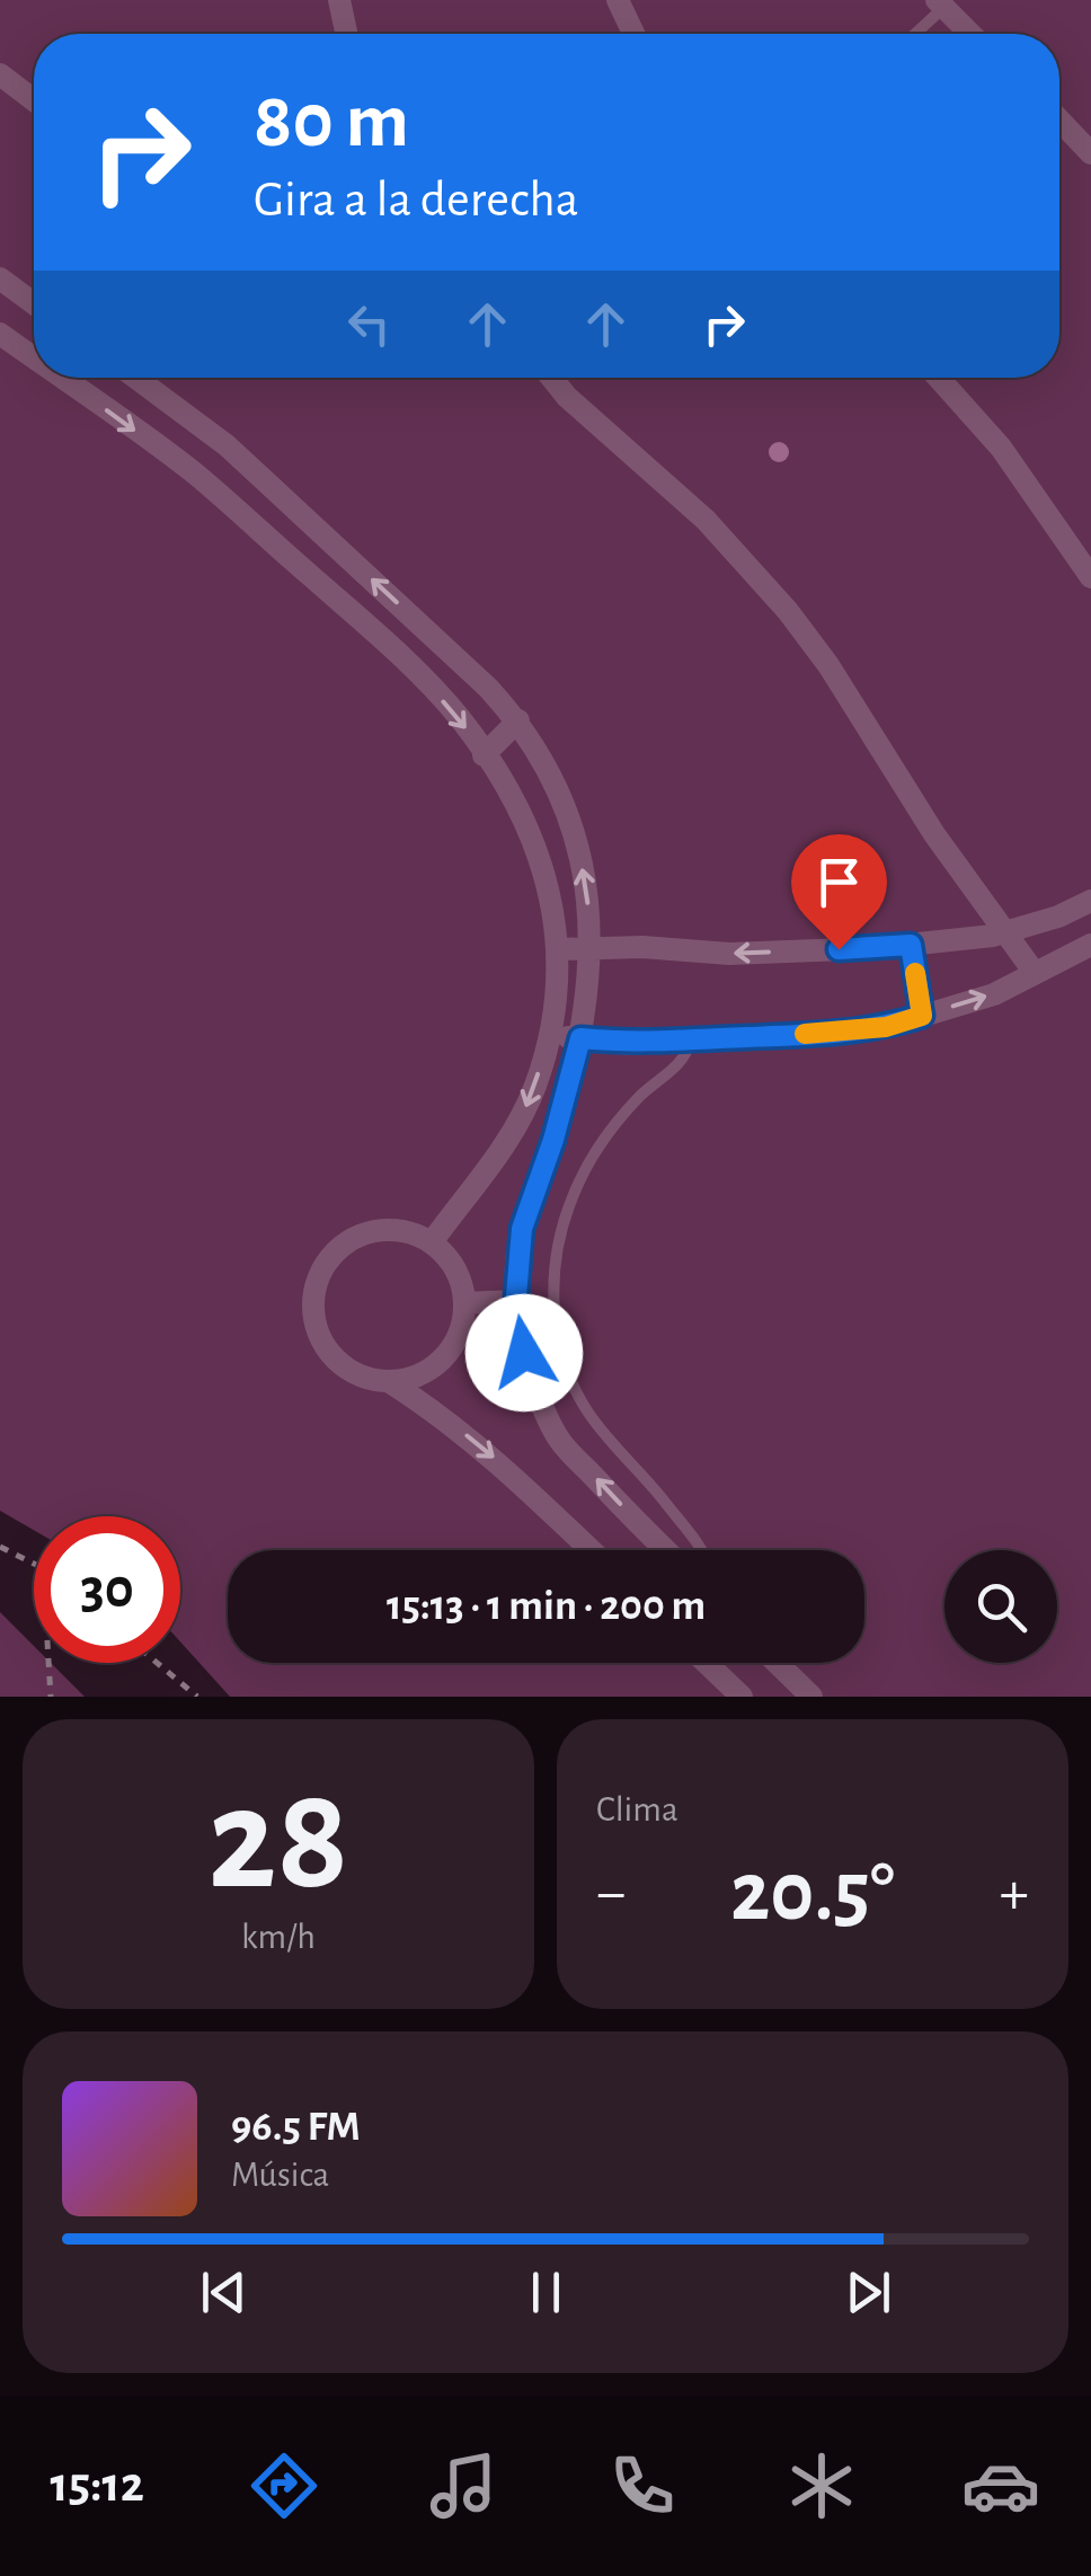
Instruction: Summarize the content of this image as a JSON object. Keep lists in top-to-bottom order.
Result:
{
  "page": {
    "turn": ["80 m", "Gira a la derecha"],
    "limit": "30",
    "trip": "15:13 · 1 min · 200 m",
    "tile": [
      ["28", "km/h"],
      "Clima"
    ],
    "heat": ["−", "20.5°", "+"],
    "song": ["96.5 FM", "Música"],
    "tabs": "15:12"
  }
}
